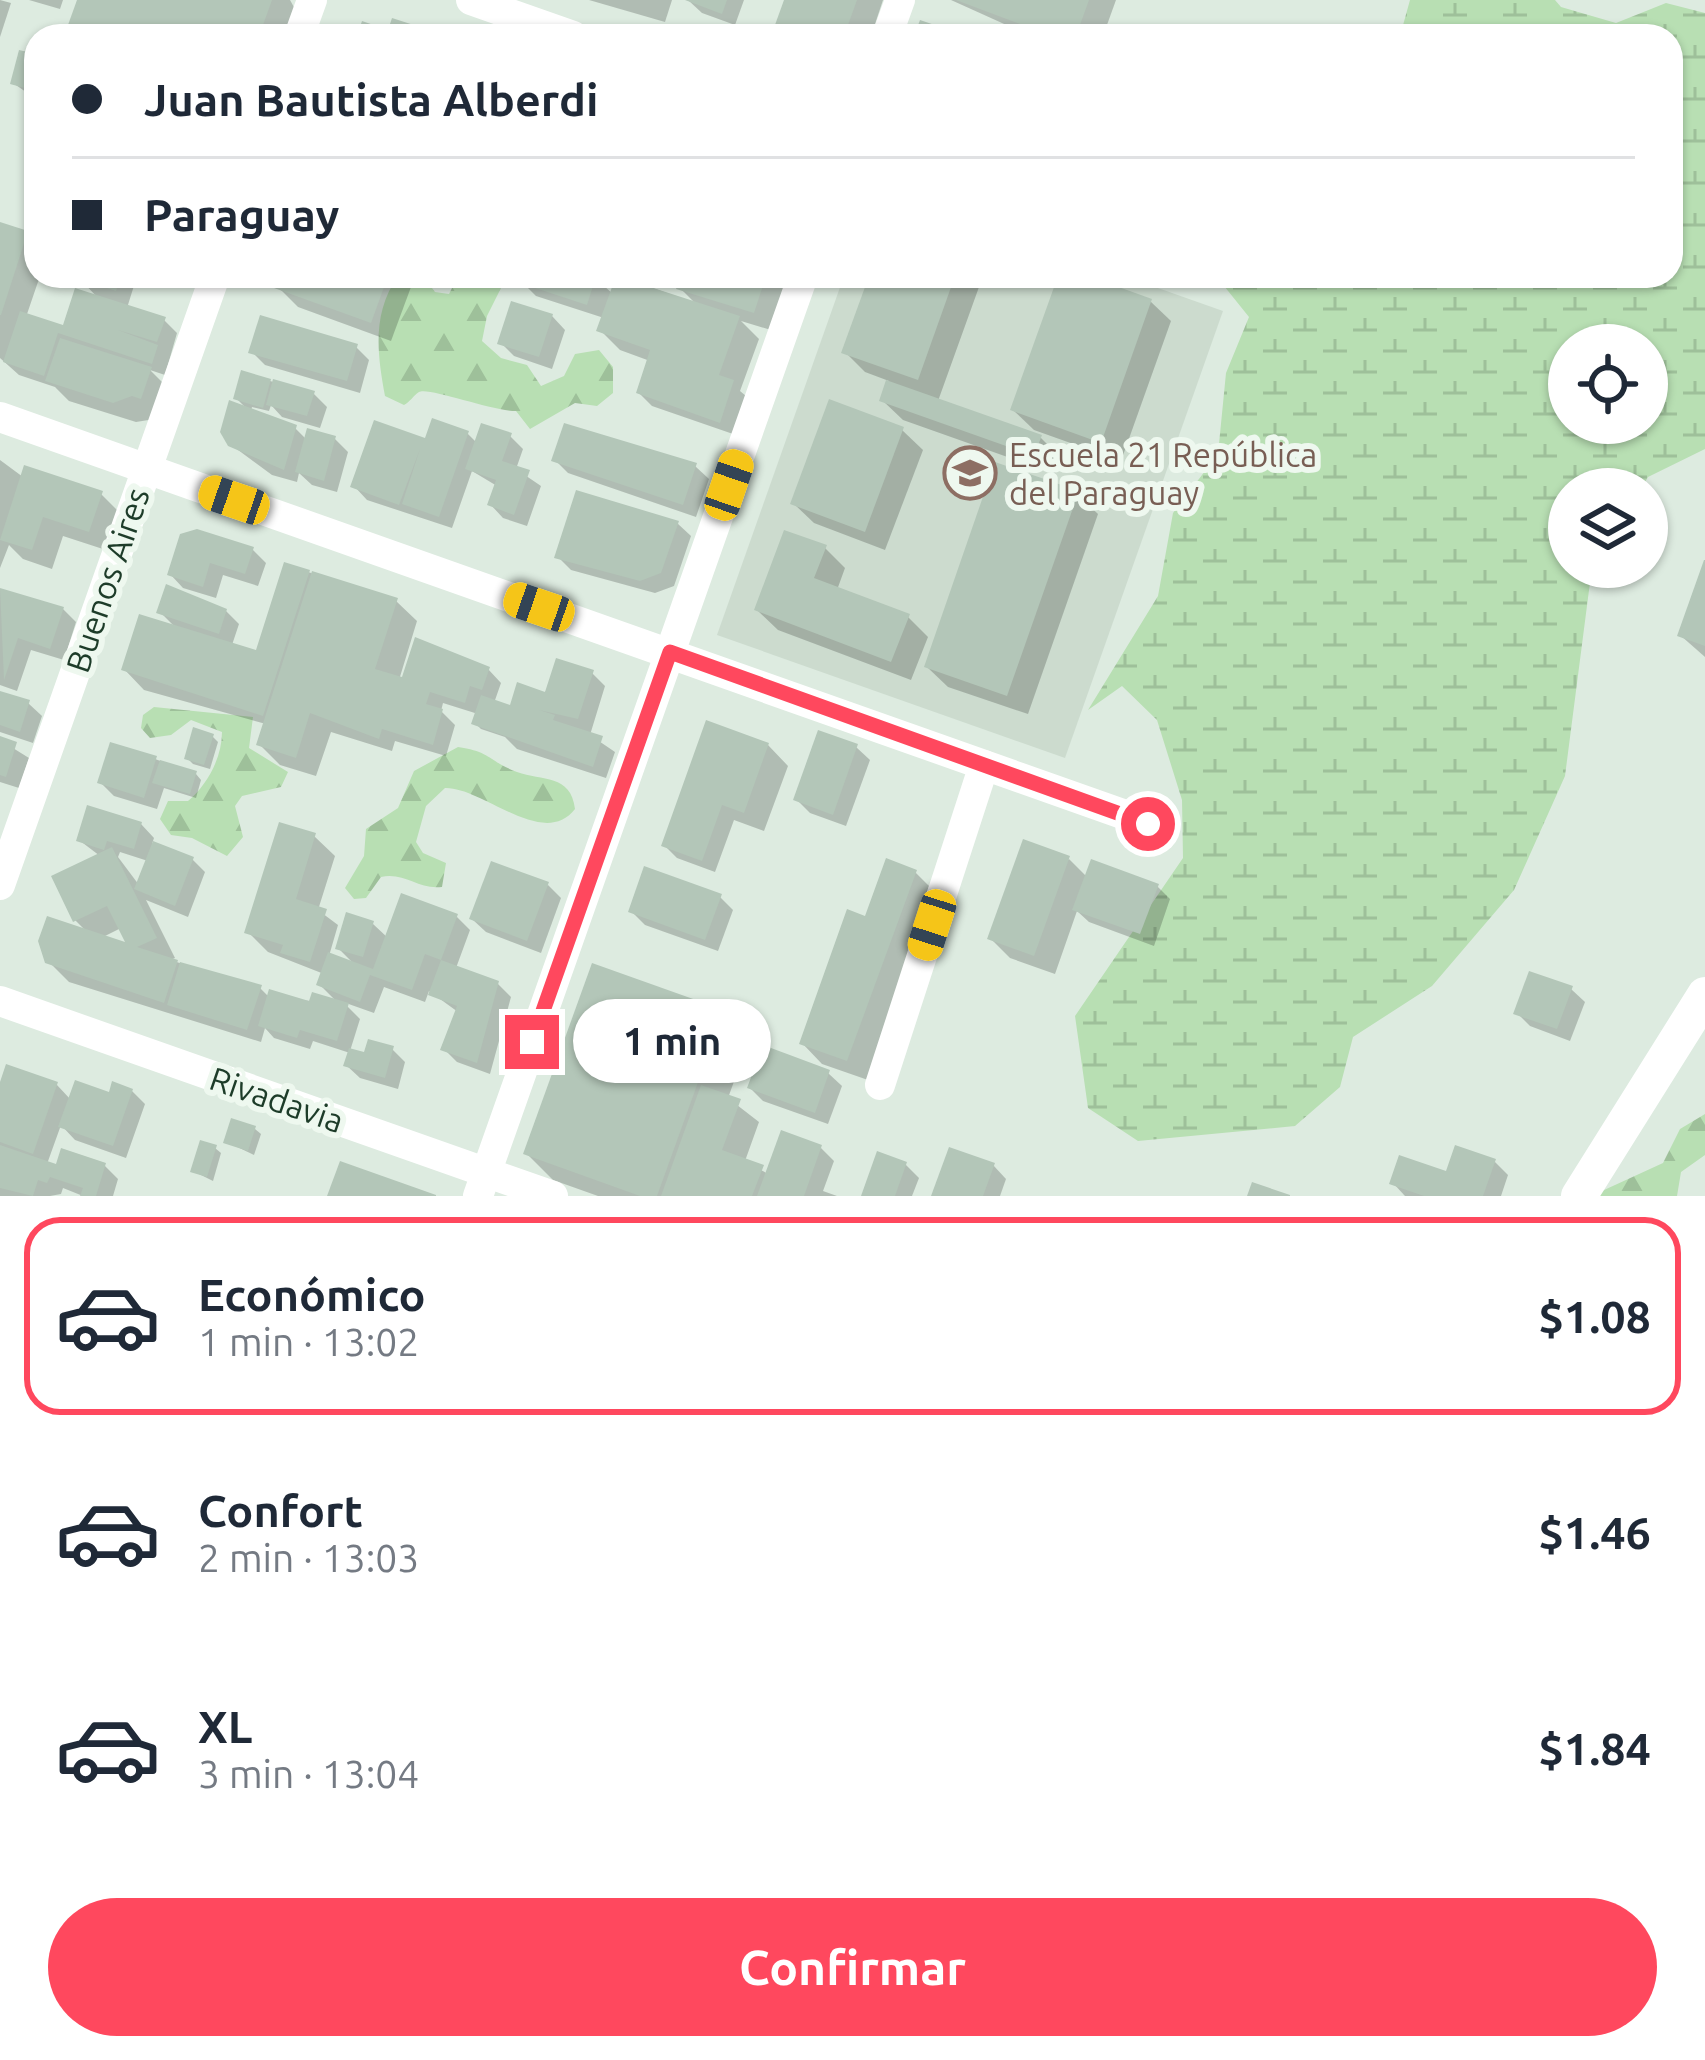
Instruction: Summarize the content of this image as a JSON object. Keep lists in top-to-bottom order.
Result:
{
  "streets": {
    "street": ["Buenos Aires", "Rivadavia"]
  },
  "places": {
    "school or university": ["Escuela 21 República del Paraguay"]
  },
  "page": {
    "banner": ["Juan Bautista Alberdi", "Paraguay"],
    "bubble": "1 min",
    "list": [
      {
        "name": "Económico",
        "note": "1 min · 13:02",
        "value": "$1.08"
      },
      {
        "name": "Confort",
        "note": "2 min · 13:03",
        "value": "$1.46"
      },
      {
        "name": "XL",
        "note": "3 min · 13:04",
        "value": "$1.84"
      }
    ],
    "buttons": "Confirmar"
  }
}
